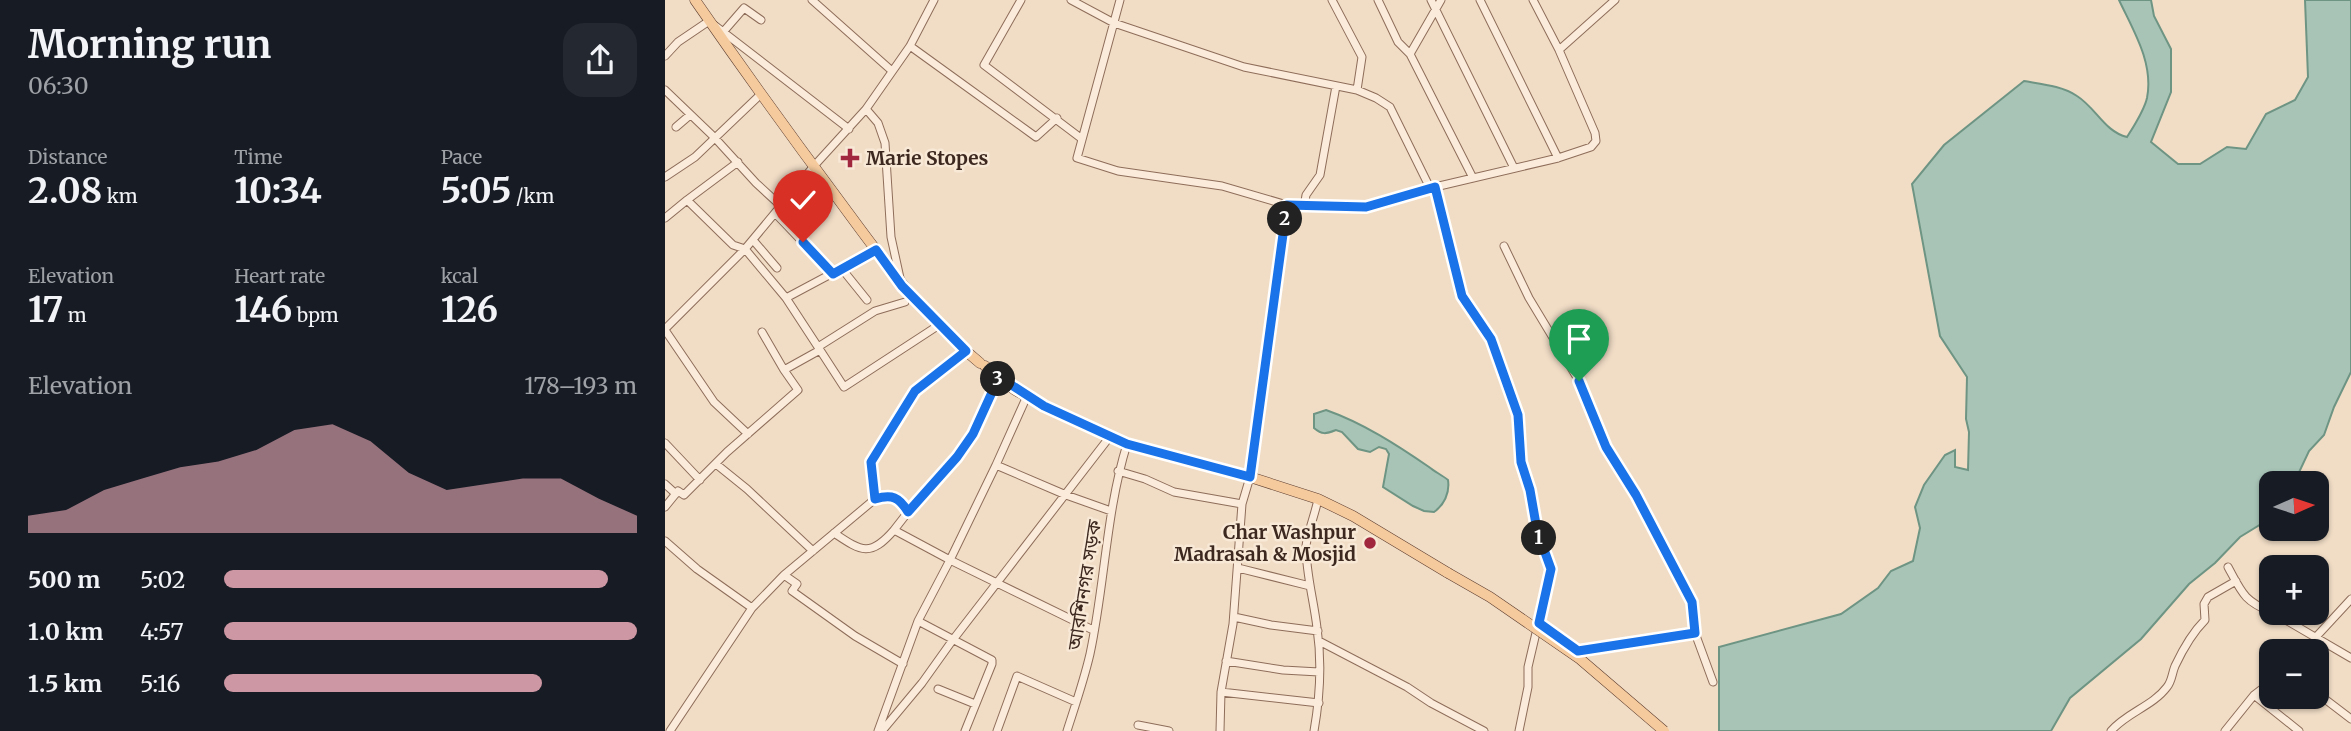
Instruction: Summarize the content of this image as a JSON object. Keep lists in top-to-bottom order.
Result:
{
  "streets": {
    "street": ["আরশিনগর সড়ক"]
  },
  "places": {
    "health": ["Marie Stopes"],
    "other": ["Char Washpur Madrasah & Mosjid"]
  },
  "north": "right",
  "page": {
    "heading": ["Morning run", "06:30"],
    "stats": [
      ["Distance", "2.08 km"],
      ["Time", "10:34"],
      ["Pace", "5:05 /km"],
      ["Elevation", "17 m"],
      ["Heart rate", "146 bpm"],
      ["kcal", "126"]
    ],
    "pins": ["2", "3", "1"],
    "chart": ["Elevation", "178–193 m"],
    "map_buttons": ["+", "−"],
    "list": [
      {
        "name": "500 m",
        "note": "5:02"
      },
      {
        "name": "1.0 km",
        "note": "4:57"
      },
      {
        "name": "1.5 km",
        "note": "5:16"
      }
    ]
  }
}
